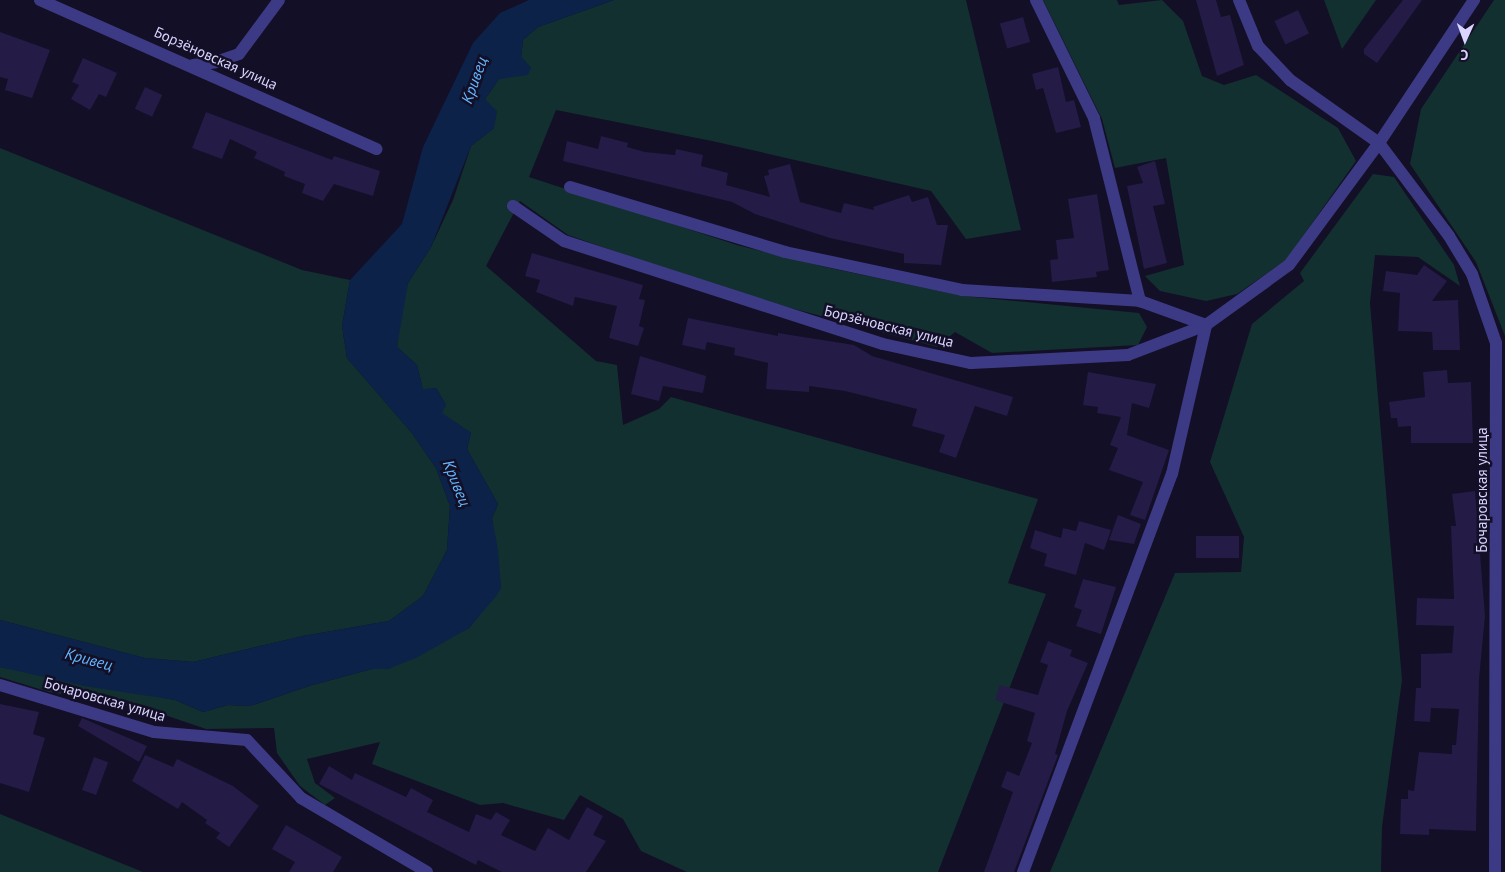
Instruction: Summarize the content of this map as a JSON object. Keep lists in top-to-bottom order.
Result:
{
  "streets": {
    "street": ["Борзёновская улица", "Бочаровская улица"]
  },
  "crossings": [
    ["Борзёновская улица", "Бочаровская улица"]
  ],
  "water": ["Кривец"],
  "north": "bottom"
}
